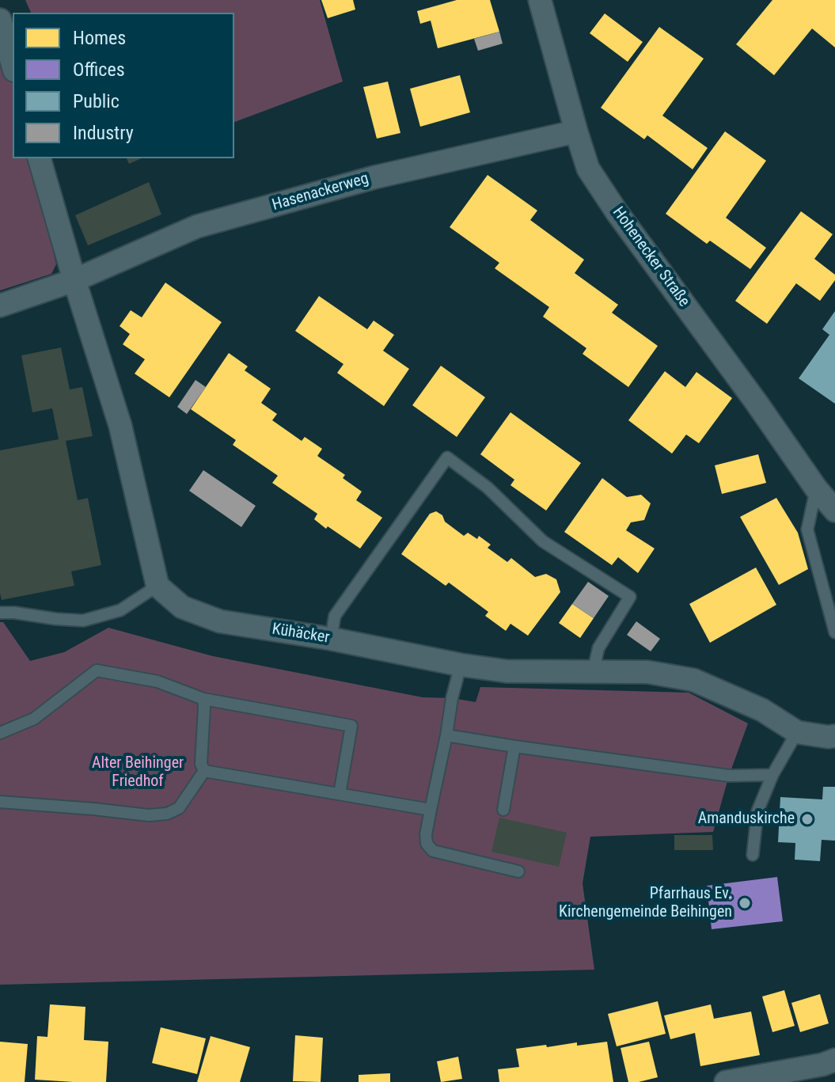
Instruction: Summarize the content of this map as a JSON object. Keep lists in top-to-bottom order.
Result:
{
  "streets": {
    "street": ["Hasenackerweg", "Hohenecker Straße", "Kühäcker"]
  },
  "crossings": [
    ["Hasenackerweg", "Hohenecker Straße"]
  ],
  "parks": ["Alter Beihinger Friedhof"],
  "places": ["Amanduskirche", "Pfarrhaus Ev. Kirchengemeinde Beihingen"],
  "legend": [
    "Homes",
    "Offices",
    "Public",
    "Industry"
  ]
}
